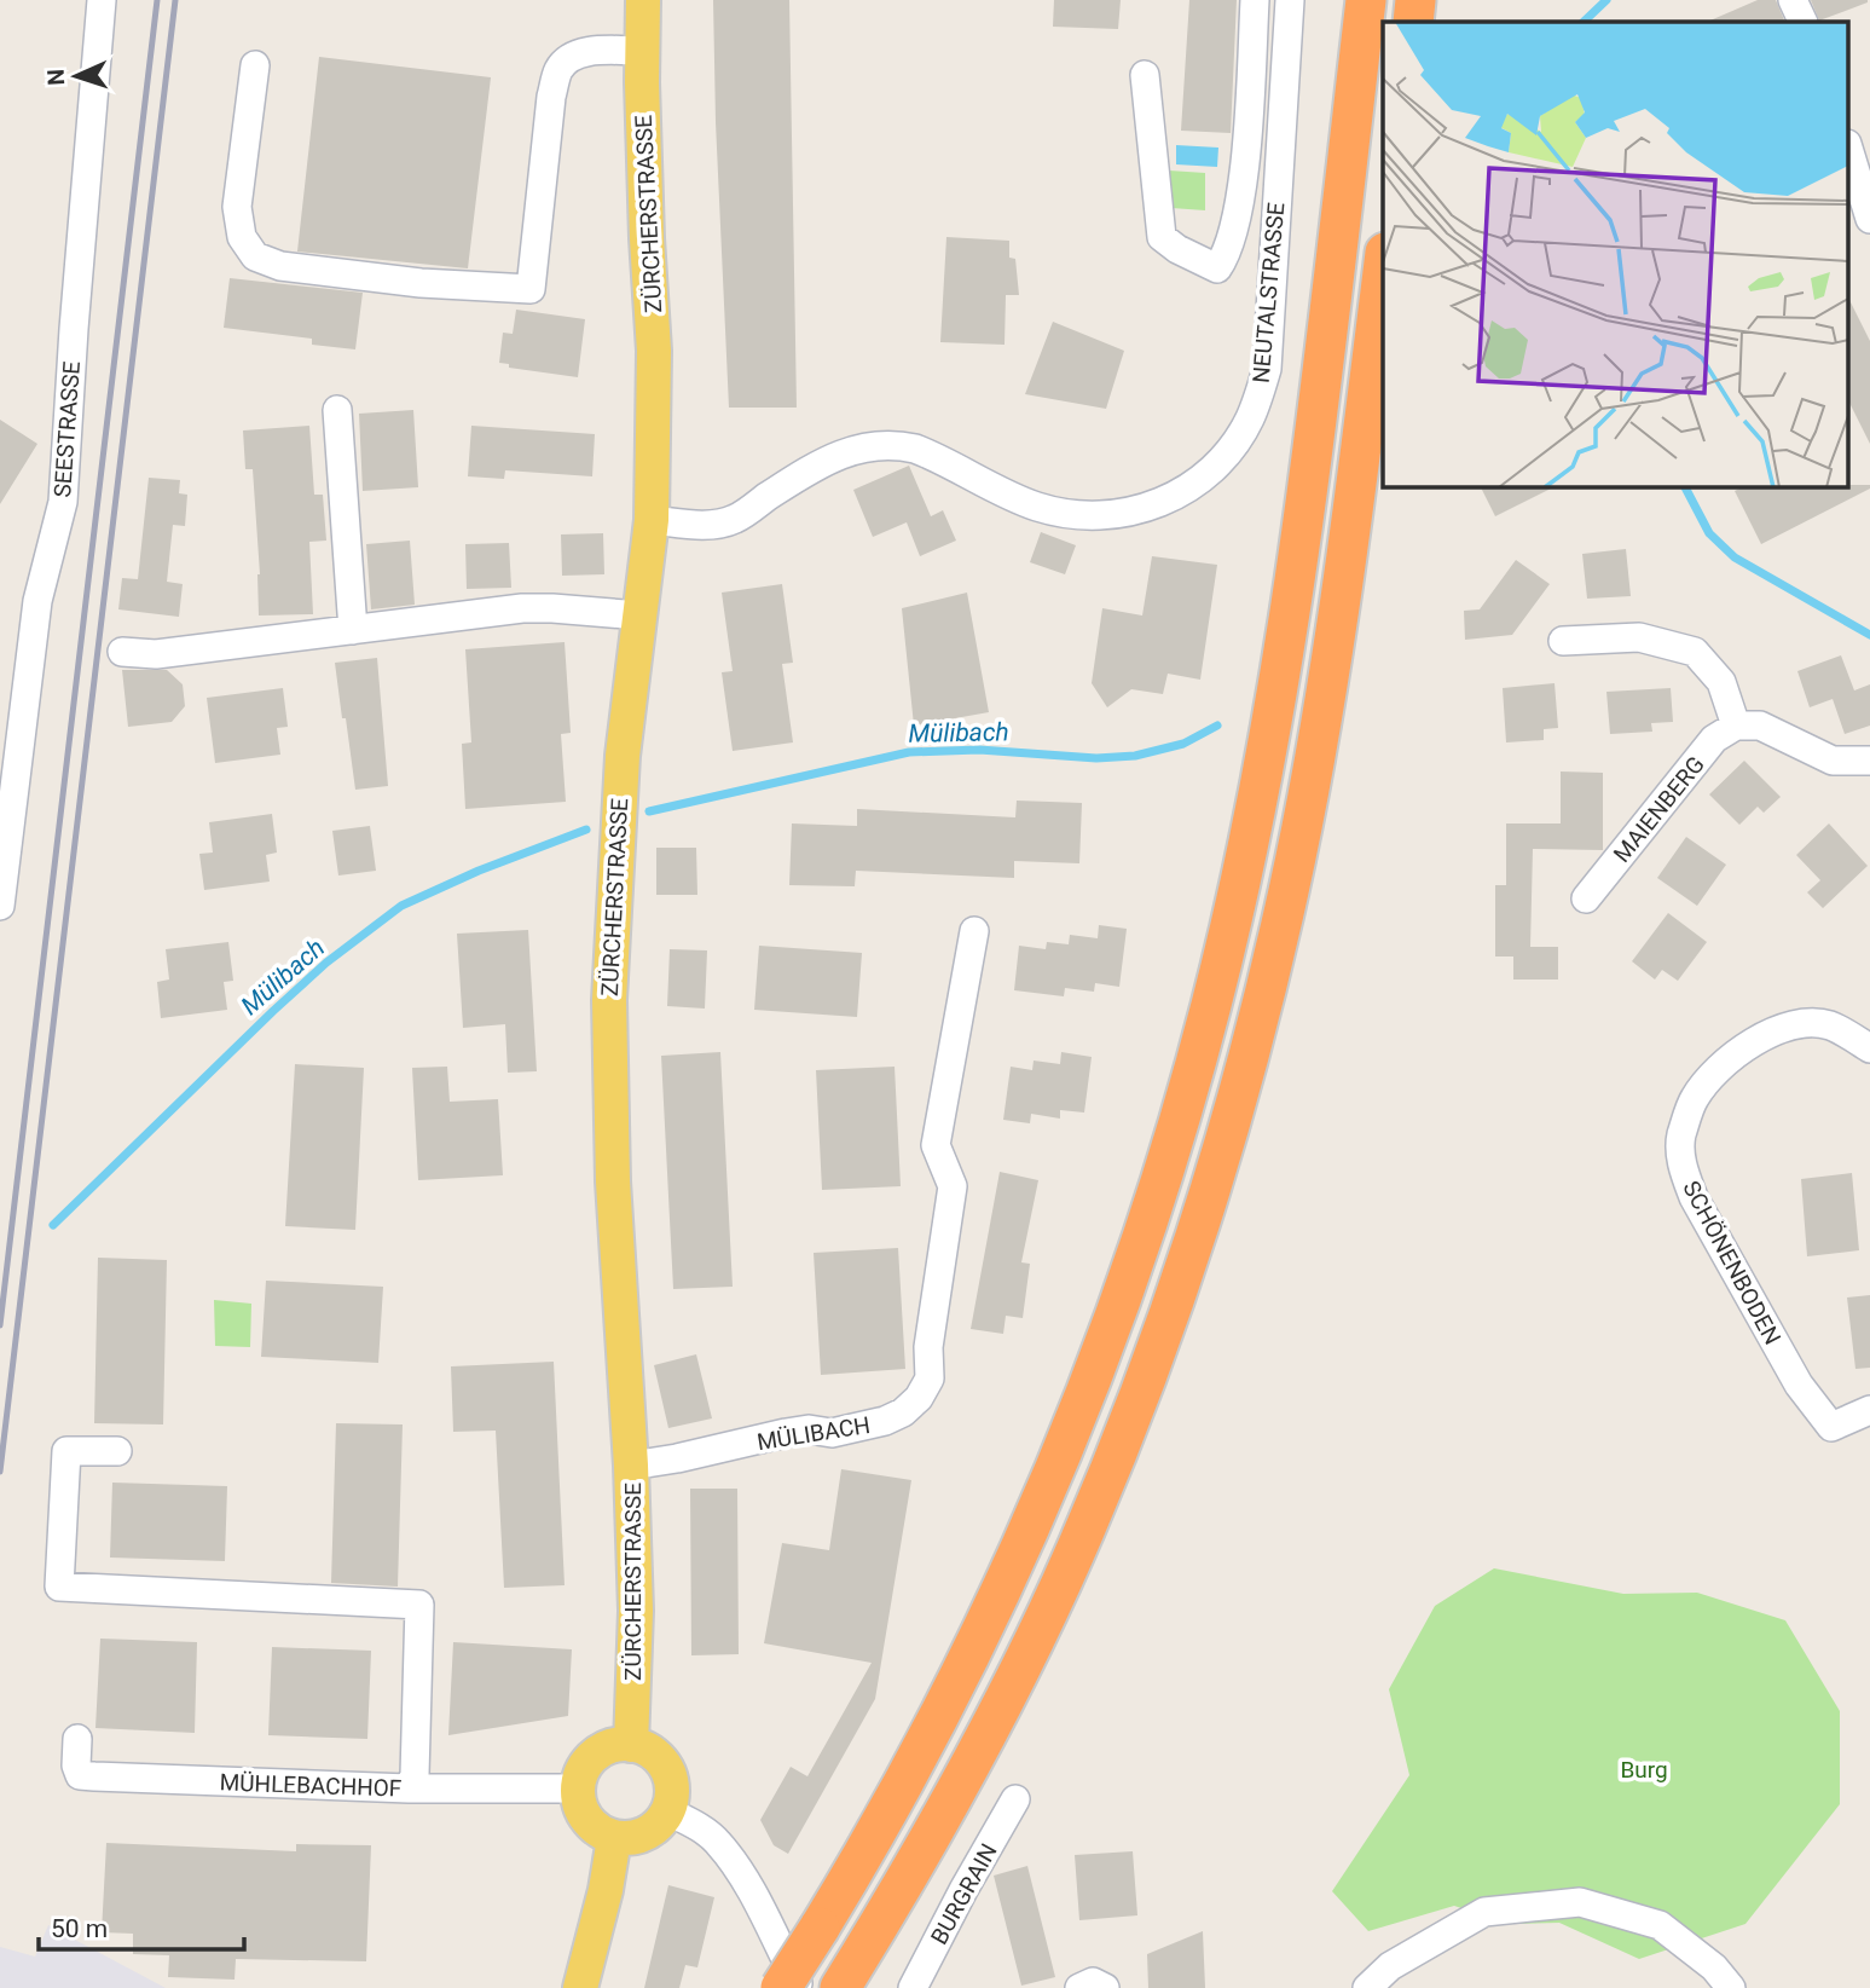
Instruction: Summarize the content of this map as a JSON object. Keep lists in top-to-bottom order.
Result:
{
  "streets": {
    "main road": ["ZÜRCHERSTRASSE"],
    "street": [
      "NEUTALSTRASSE",
      "SEESTRASSE",
      "MAIENBERG",
      "SCHÖNENBODEN",
      "MÜLIBACH",
      "MÜHLEBACHHOF",
      "BURGRAIN"
    ]
  },
  "crossings": [
    ["ZÜRCHERSTRASSE", "NEUTALSTRASSE"],
    ["ZÜRCHERSTRASSE", "MÜLIBACH"],
    ["ZÜRCHERSTRASSE", "MÜHLEBACHHOF"]
  ],
  "water": ["Mülibach"],
  "parks": ["Burg"],
  "scale_bar": "50 m",
  "north": "left"
}
